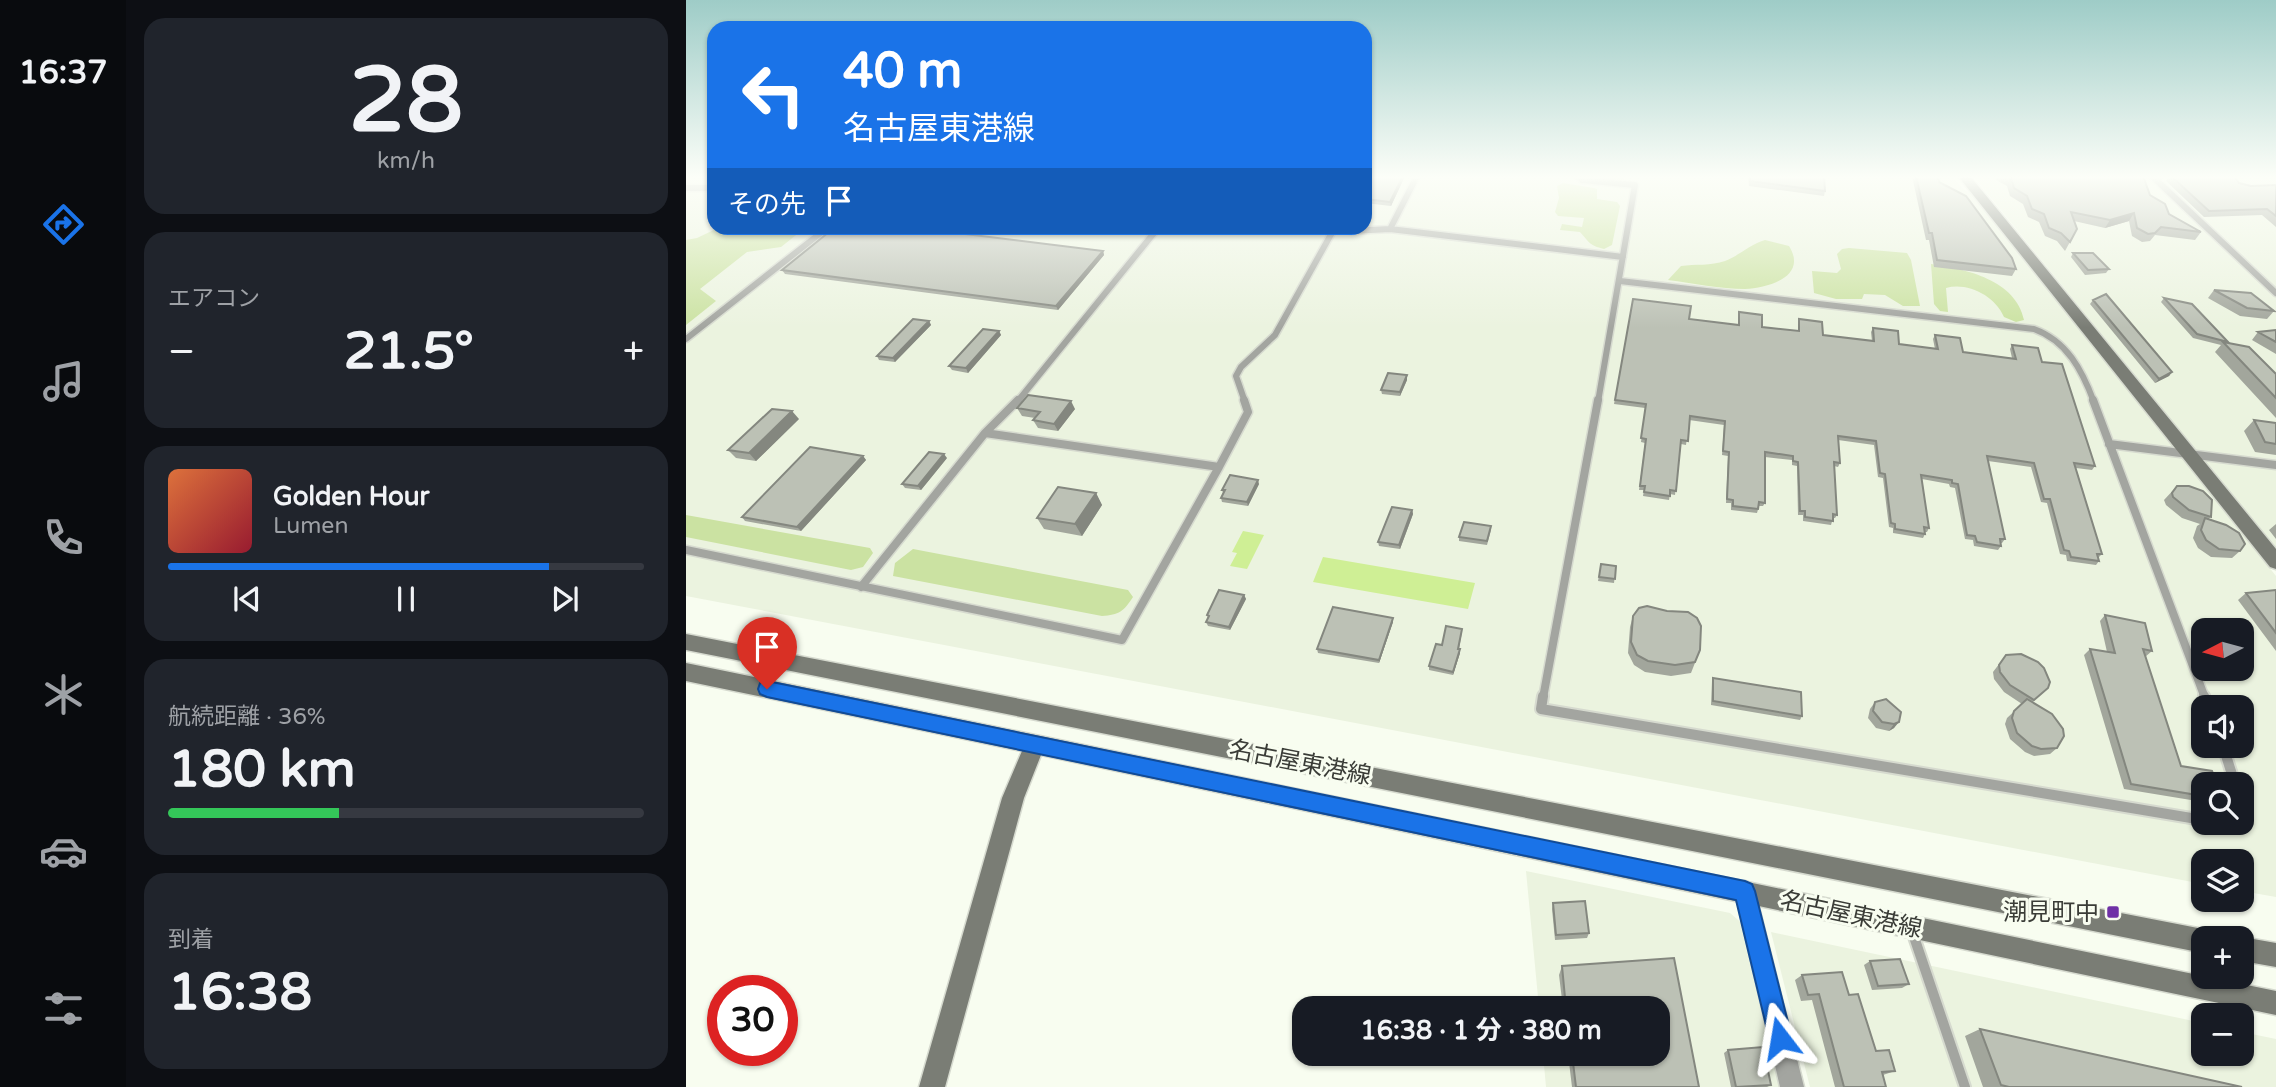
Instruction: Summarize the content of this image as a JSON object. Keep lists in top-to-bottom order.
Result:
{
  "streets": {
    "main road": ["名古屋東港線"]
  },
  "places": {
    "transit": ["潮見町中"]
  },
  "north": "left",
  "page": {
    "tabs": "16:37",
    "tile": [
      ["28", "km/h"],
      "エアコン",
      ["航続距離 · 36%", "180 km"],
      ["到着", "16:38"]
    ],
    "turn": ["40 m", "名古屋東港線"],
    "then": "その先",
    "heat": ["−", "21.5°", "+"],
    "song": ["Golden Hour", "Lumen"],
    "map_buttons": ["+", "−"],
    "limit": "30",
    "trip": "16:38 · 1 分 · 380 m"
  }
}
